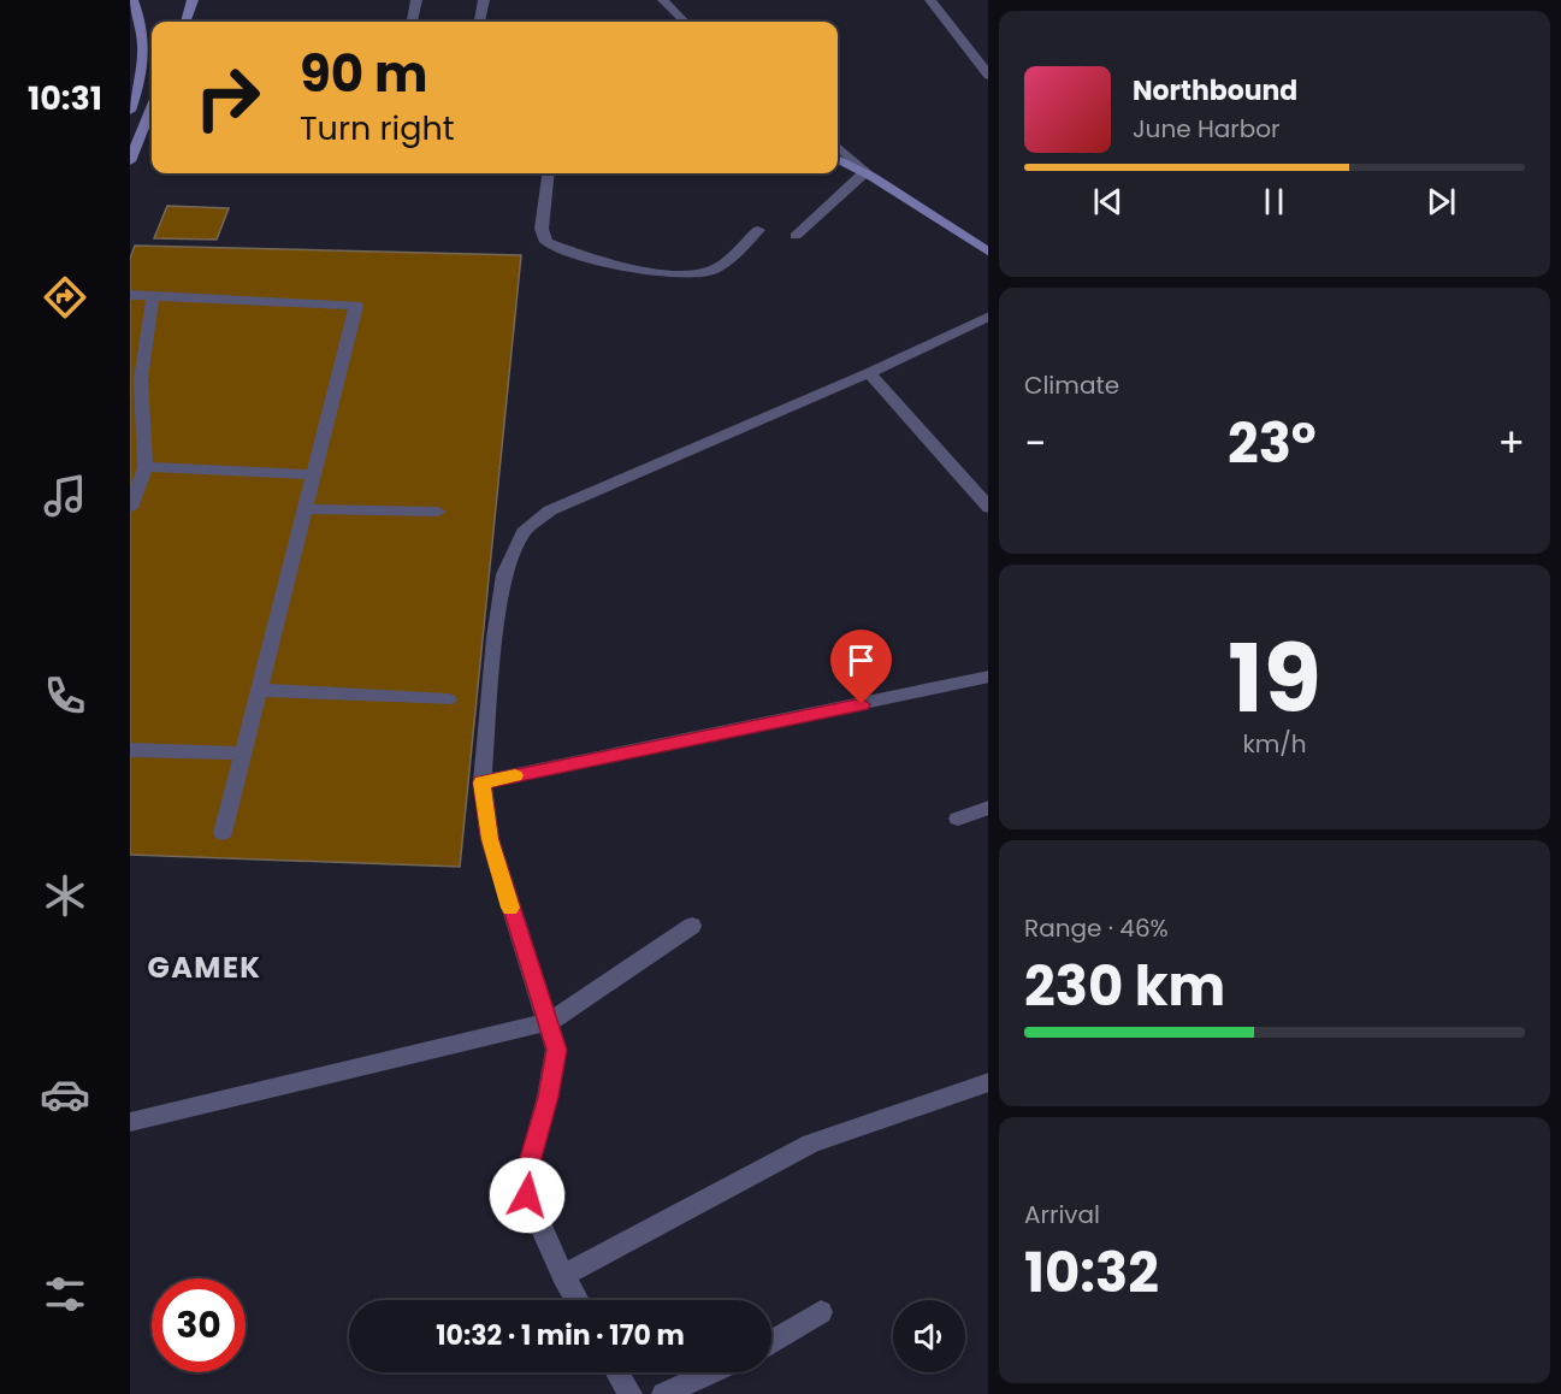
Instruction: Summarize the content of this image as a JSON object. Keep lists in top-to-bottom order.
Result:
{
  "districts": ["GAMEK"],
  "page": {
    "tabs": "10:31",
    "turn": ["90 m", "Turn right"],
    "song": ["Northbound", "June Harbor"],
    "tile": [
      "Climate",
      ["19", "km/h"],
      ["Range · 46%", "230 km"],
      ["Arrival", "10:32"]
    ],
    "heat": ["−", "23°", "+"],
    "limit": "30",
    "trip": "10:32 · 1 min · 170 m"
  }
}
